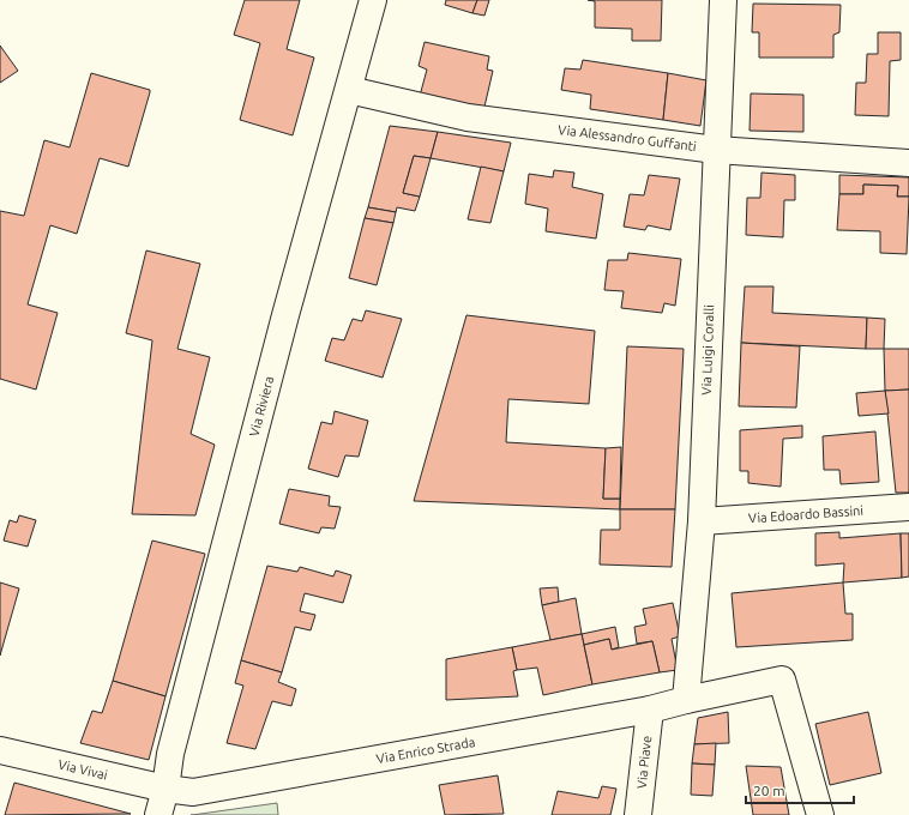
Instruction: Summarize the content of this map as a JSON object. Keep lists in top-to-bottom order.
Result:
{
  "streets": {
    "street": [
      "Via Alessandro Guffanti",
      "Via Luigi Coralli",
      "Via Riviera",
      "Via Edoardo Bassini",
      "Via Enrico Strada",
      "Via Piave",
      "Via Vivai"
    ]
  },
  "crossings": [
    ["Via Alessandro Guffanti", "Via Luigi Coralli"],
    ["Via Alessandro Guffanti", "Via Riviera"],
    ["Via Luigi Coralli", "Via Edoardo Bassini"],
    ["Via Luigi Coralli", "Via Enrico Strada"],
    ["Via Riviera", "Via Enrico Strada"],
    ["Via Riviera", "Via Vivai"],
    ["Via Enrico Strada", "Via Piave"],
    ["Via Enrico Strada", "Via Vivai"]
  ],
  "scale_bar": "20 m"
}
